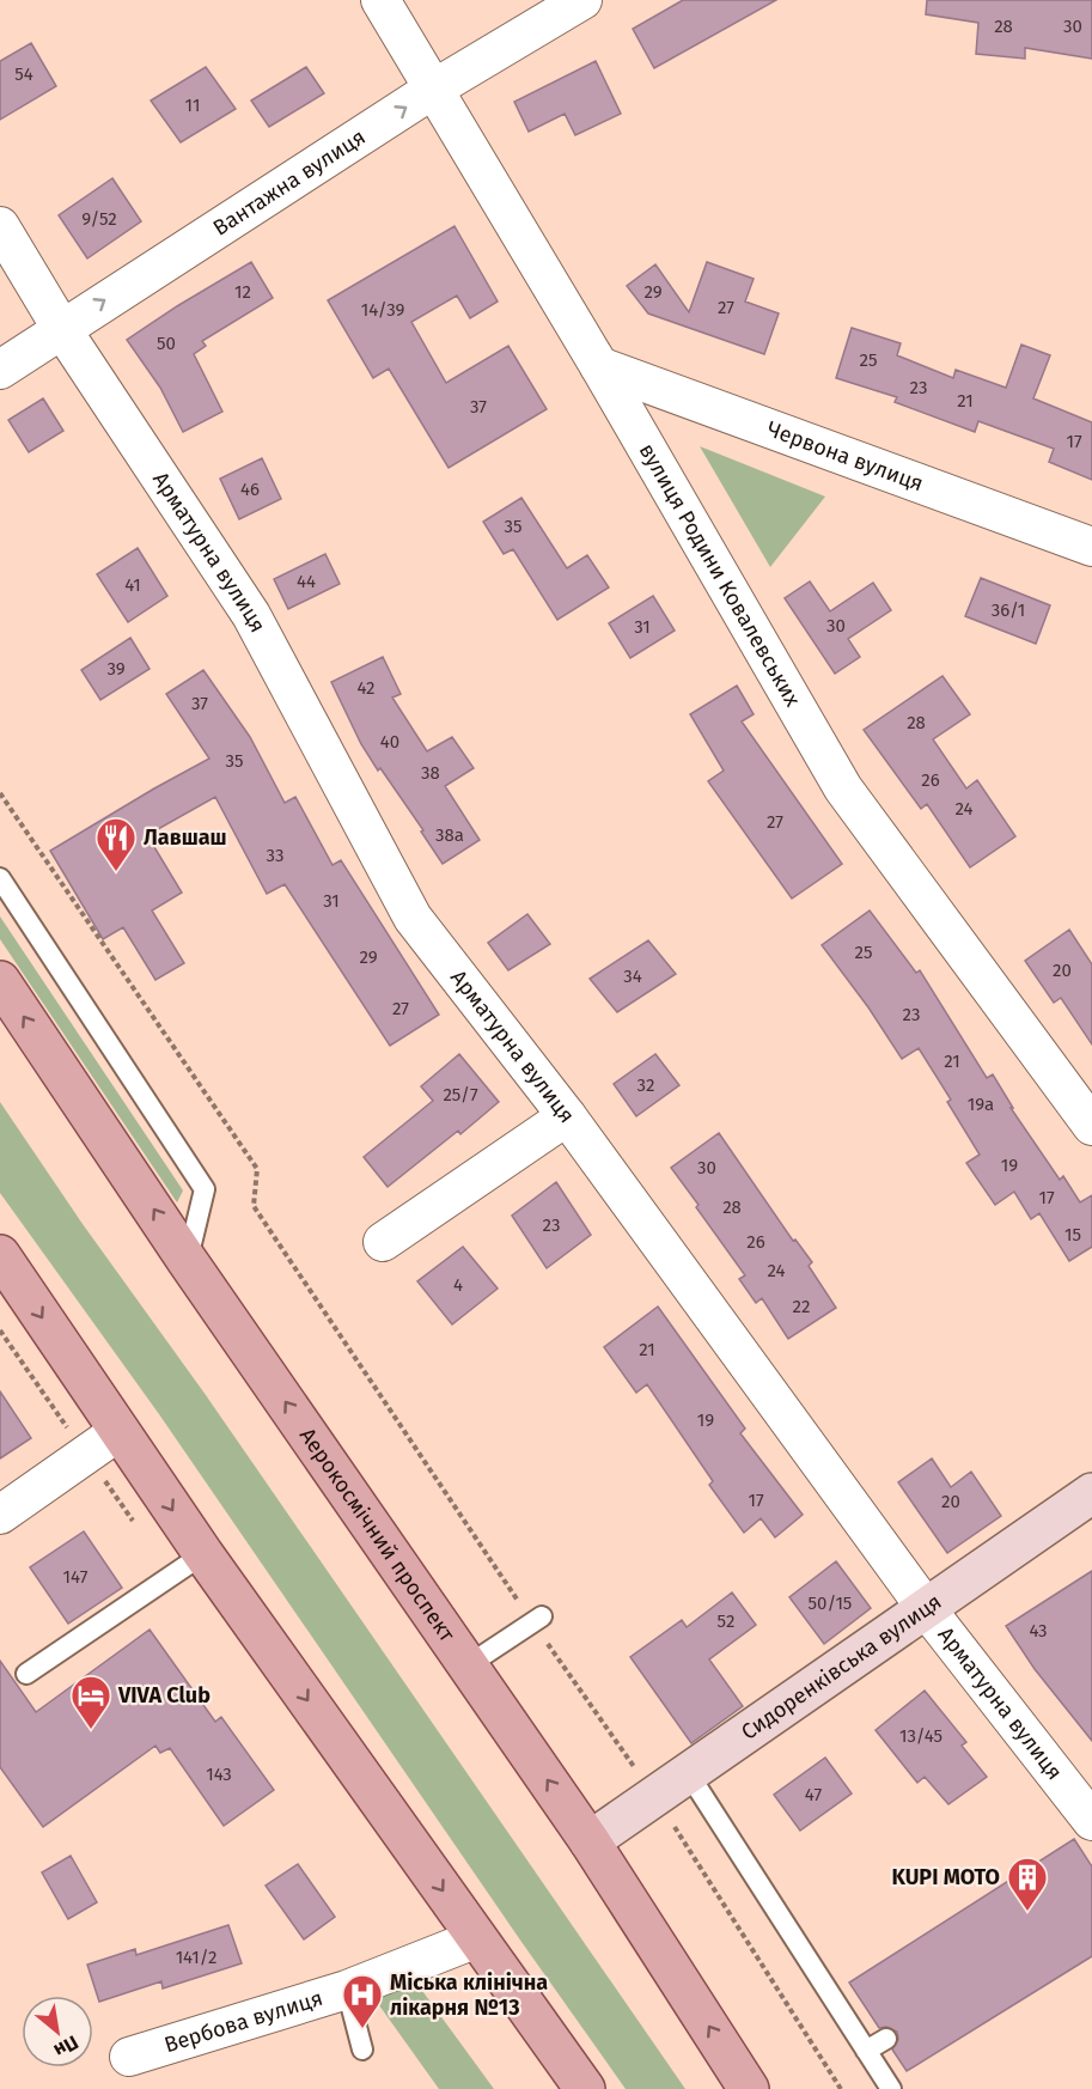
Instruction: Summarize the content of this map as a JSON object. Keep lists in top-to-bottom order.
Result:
{
  "streets": {
    "main road": ["Аерокосмічний проспект", "Сидоренківська вулиця"],
    "street": [
      "Вантажна вулиця",
      "Червона вулиця",
      "Арматурна вулиця",
      "вулиця Родини Ковалевських",
      "Вербова вулиця"
    ]
  },
  "crossings": [
    ["Вантажна вулиця", "Арматурна вулиця"],
    ["Вантажна вулиця", "вулиця Родини Ковалевських"],
    ["Червона вулиця", "вулиця Родини Ковалевських"],
    ["Арматурна вулиця", "Сидоренківська вулиця"],
    ["Аерокосмічний проспект", "Сидоренківська вулиця"]
  ],
  "one_way": ["Вантажна вулиця"],
  "places": {
    "restaurant": ["Лавшаш"],
    "hotel": ["VIVA Club"],
    "building": ["KUPI MOTO"],
    "hospital": ["Міська клінічна лікарня №13"]
  },
  "house_numbers": [
    "28",
    "30",
    "54",
    "11",
    "9/52",
    "12",
    "29",
    "27",
    "14/39",
    "50",
    "25",
    "23",
    "21",
    "37",
    "17",
    "46",
    "35",
    "44",
    "41",
    "36/1",
    "30",
    "31",
    "39",
    "42",
    "37",
    "28",
    "40",
    "35",
    "38",
    "26",
    "24",
    "27",
    "38а",
    "33",
    "31",
    "25",
    "29",
    "20",
    "34",
    "27",
    "23",
    "21",
    "32",
    "25/7",
    "19а",
    "19",
    "30",
    "17",
    "28",
    "23",
    "15",
    "26",
    "24",
    "4",
    "22",
    "21",
    "19",
    "17",
    "20",
    "147",
    "50/15",
    "52",
    "43",
    "13/45",
    "143",
    "47",
    "141/2"
  ],
  "north": "bottom right"
}
